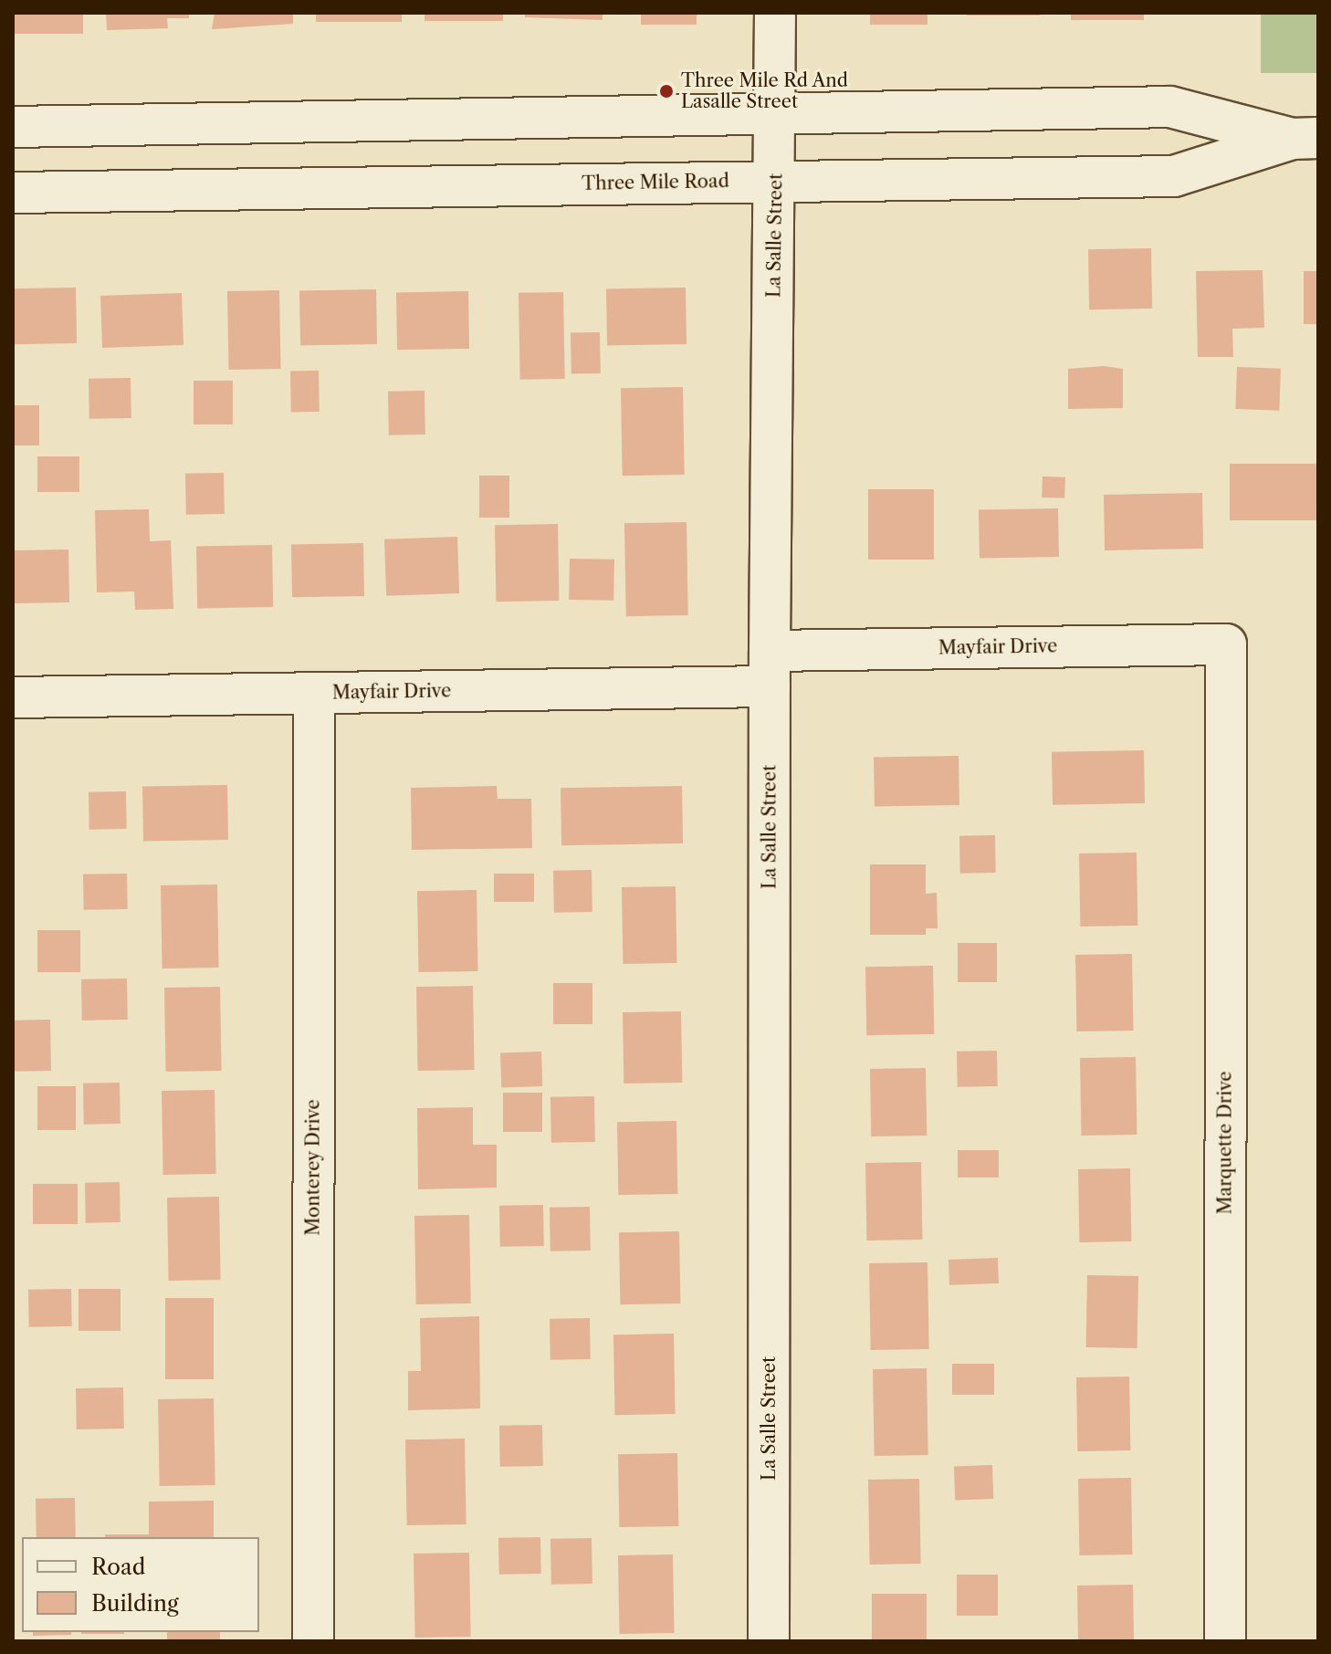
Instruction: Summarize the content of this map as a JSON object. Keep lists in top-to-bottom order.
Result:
{
  "streets": {
    "street": [
      "Three Mile Road",
      "La Salle Street",
      "Mayfair Drive",
      "Marquette Drive",
      "Monterey Drive"
    ]
  },
  "crossings": [
    ["Three Mile Road", "La Salle Street"],
    ["La Salle Street", "Mayfair Drive"],
    ["Mayfair Drive", "Marquette Drive"],
    ["Mayfair Drive", "Monterey Drive"]
  ],
  "places": ["Three Mile Rd And Lasalle Street"],
  "legend": ["Road", "Building"]
}
